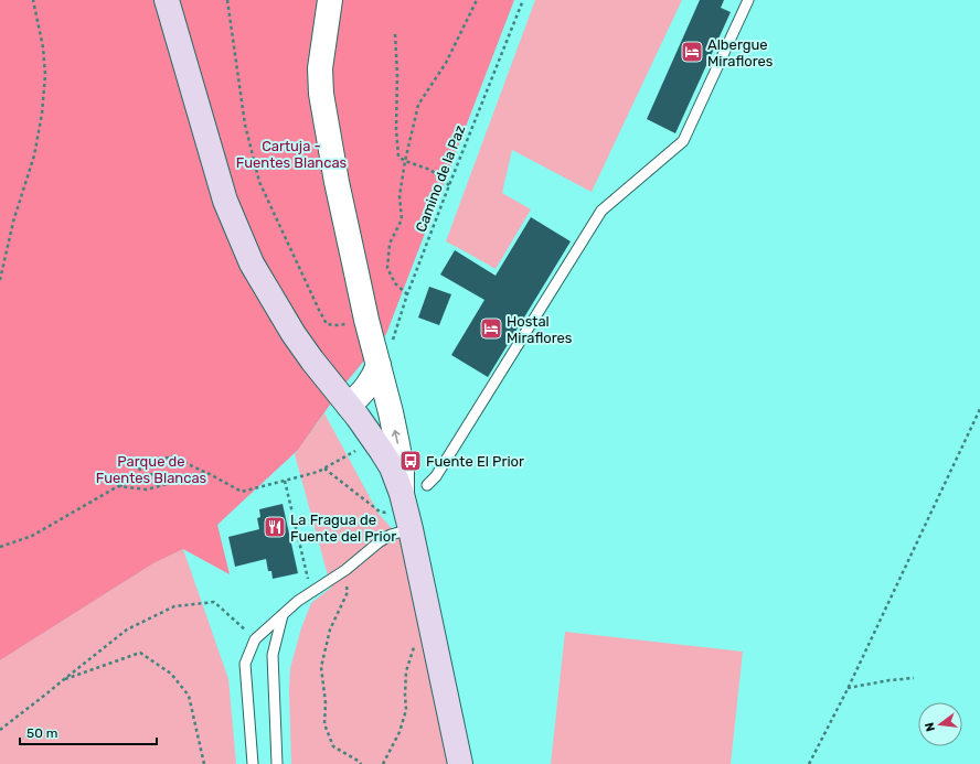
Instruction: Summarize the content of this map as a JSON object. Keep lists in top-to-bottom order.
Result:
{
  "streets": {
    "path": ["Camino de la Paz"]
  },
  "parks": ["Cartuja - Fuentes Blancas", "Parque de Fuentes Blancas"],
  "places": {
    "hotel": ["Albergue Miraflores", "Hostal Miraflores"],
    "bus stop": ["Fuente El Prior"],
    "restaurant": ["La Fragua de Fuente del Prior"]
  },
  "scale_bar": "50 m",
  "north": "left"
}
